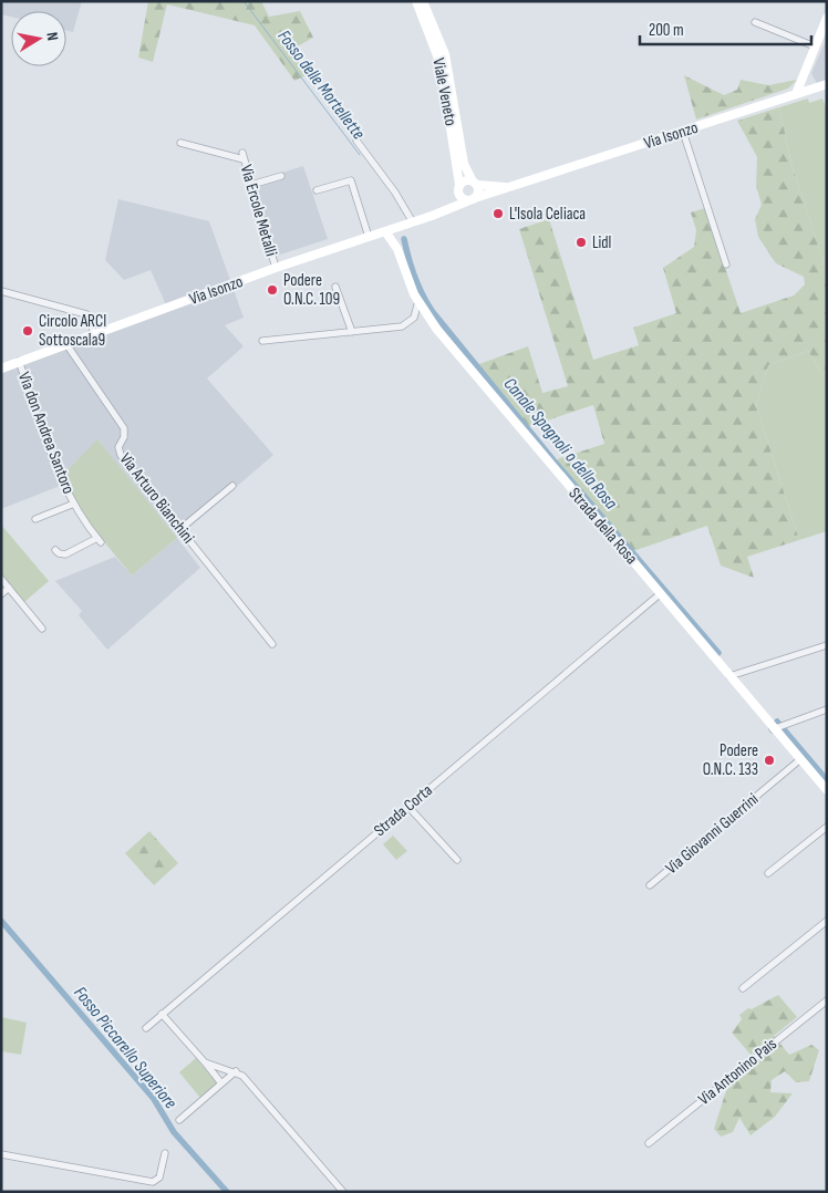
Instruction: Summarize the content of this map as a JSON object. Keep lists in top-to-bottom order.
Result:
{
  "streets": {
    "street": [
      "Viale Veneto",
      "Via Isonzo",
      "Via Ercole Metalli",
      "Via don Andrea Santoro",
      "Via Arturo Bianchini",
      "Strada della Rosa",
      "Strada Corta",
      "Via Giovanni Guerrini",
      "Via Antonino Pais"
    ]
  },
  "crossings": [
    ["Viale Veneto", "Via Isonzo"],
    ["Via Isonzo", "Via Ercole Metalli"],
    ["Via Isonzo", "Via don Andrea Santoro"],
    ["Via Isonzo", "Via Arturo Bianchini"],
    ["Via Isonzo", "Strada della Rosa"],
    ["Strada della Rosa", "Strada Corta"],
    ["Strada della Rosa", "Via Giovanni Guerrini"]
  ],
  "water": ["Fosso delle Mortellette", "Canale Spagnoli o della Rosa", "Fosso Piccarello Superiore"],
  "places": [
    "L'Isola Celiaca",
    "Lidl",
    "Podere O.N.C. 109",
    "Circolo ARCI Sottoscala9",
    "Podere O.N.C. 133"
  ],
  "scale_bar": "200 m",
  "north": "right"
}
